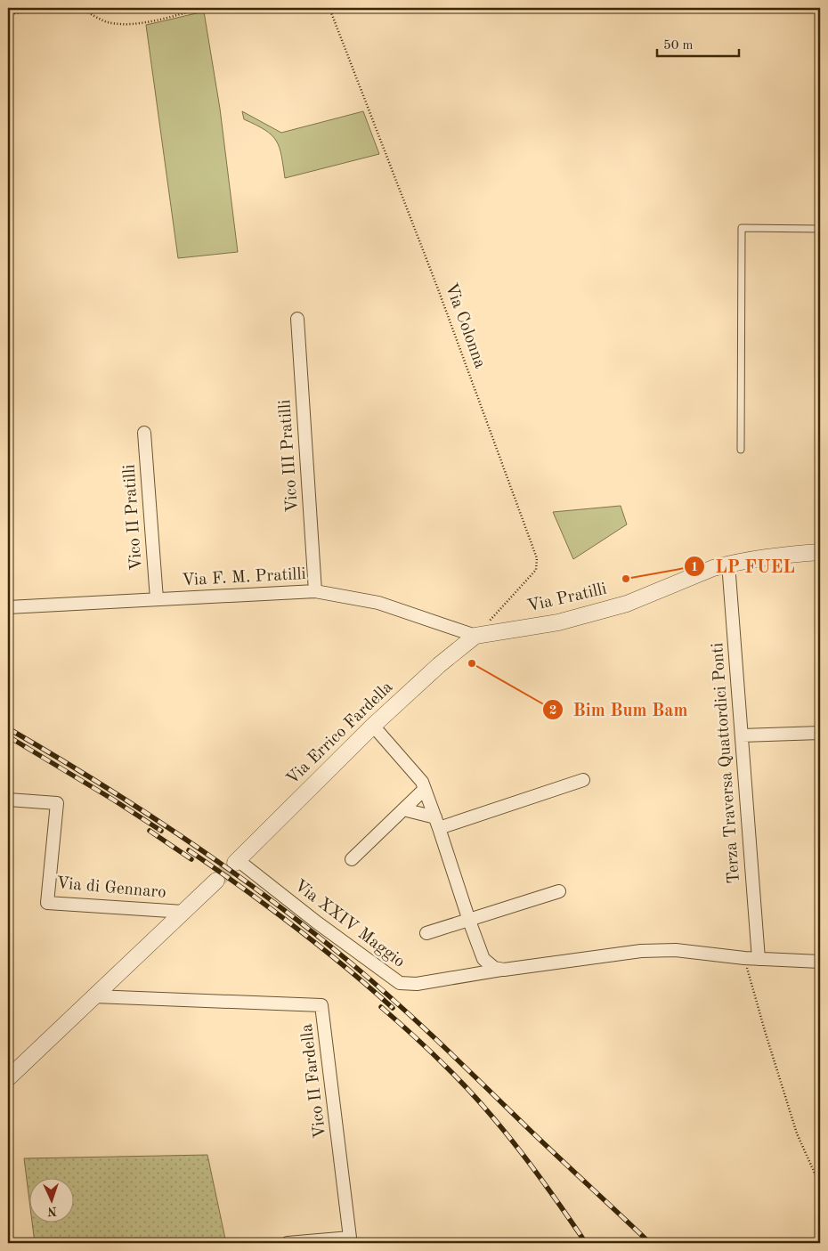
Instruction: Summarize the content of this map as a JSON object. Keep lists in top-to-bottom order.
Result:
{
  "streets": {
    "street": [
      "Vico III Pratilli",
      "Vico II Pratilli",
      "Via F. M. Pratilli",
      "Via Pratilli",
      "Via Errico Fardella",
      "Terza Traversa Quattordici Ponti",
      "Via di Gennaro",
      "Via XXIV Maggio",
      "Vico II Fardella"
    ],
    "path": ["Via Colonna"]
  },
  "crossings": [
    ["Via Colonna", "Via F. M. Pratilli"],
    ["Via Colonna", "Via Pratilli"],
    ["Via Colonna", "Via Errico Fardella"],
    ["Vico III Pratilli", "Via F. M. Pratilli"],
    ["Vico II Pratilli", "Via F. M. Pratilli"],
    ["Via F. M. Pratilli", "Via Pratilli"],
    ["Via F. M. Pratilli", "Via Errico Fardella"],
    ["Via Pratilli", "Via Errico Fardella"],
    ["Via Pratilli", "Terza Traversa Quattordici Ponti"],
    ["Via Errico Fardella", "Via XXIV Maggio"]
  ],
  "places": ["LP FUEL", "Bim Bum Bam"],
  "scale_bar": "50 m",
  "north": "bottom"
}
